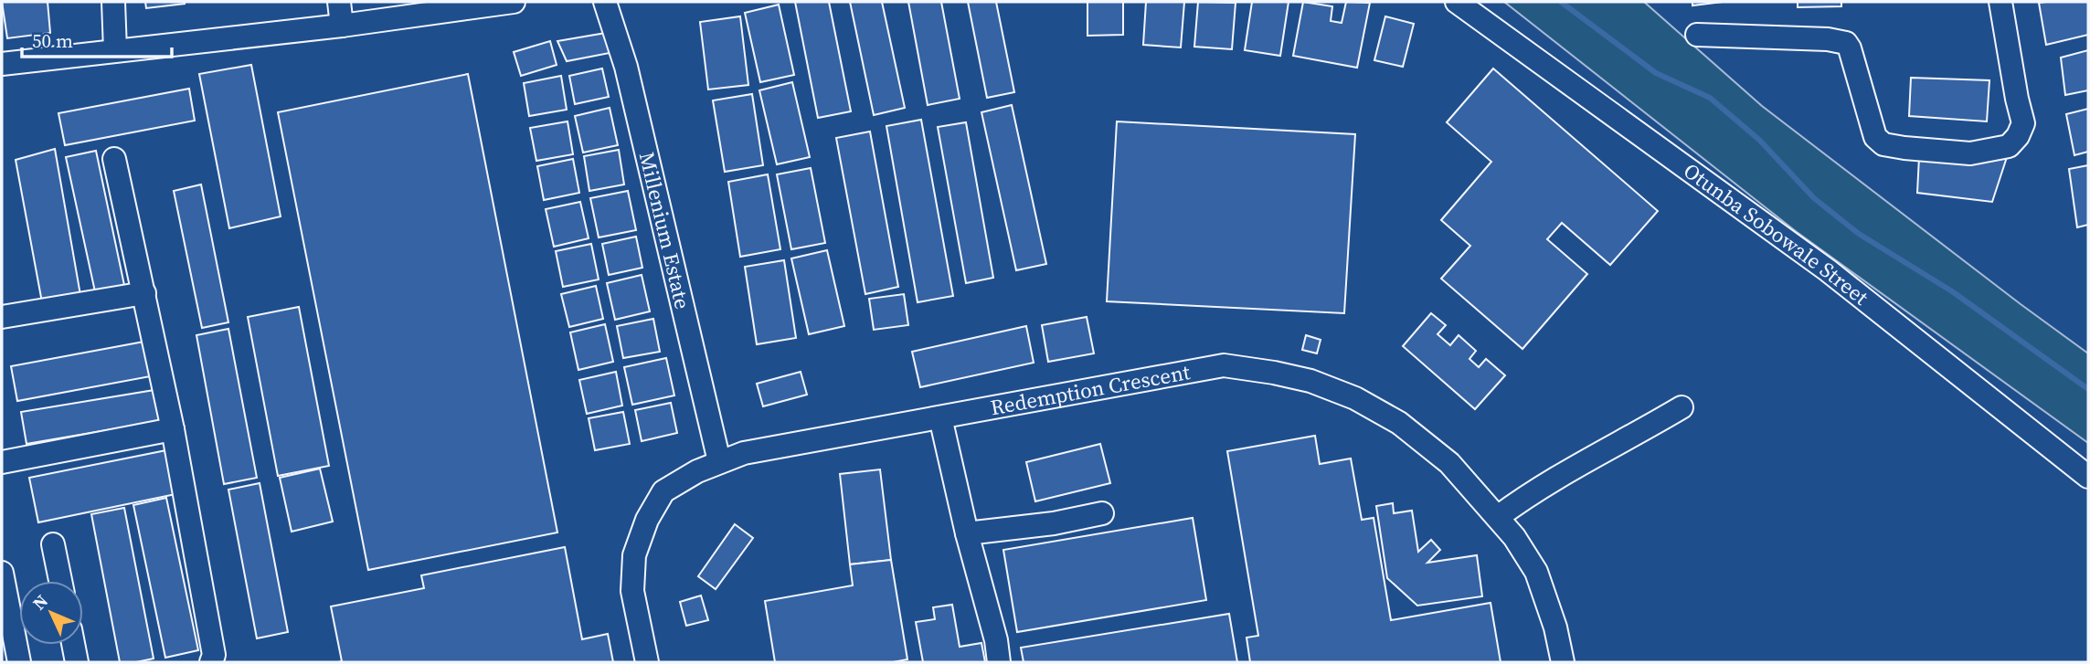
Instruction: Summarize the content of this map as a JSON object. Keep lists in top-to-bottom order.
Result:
{
  "streets": {
    "street": ["Millenium Estate", "Otunba Sobowale Street", "Redemption Crescent"]
  },
  "crossings": [
    ["Millenium Estate", "Redemption Crescent"]
  ],
  "scale_bar": "50 m",
  "north": "top left"
}
